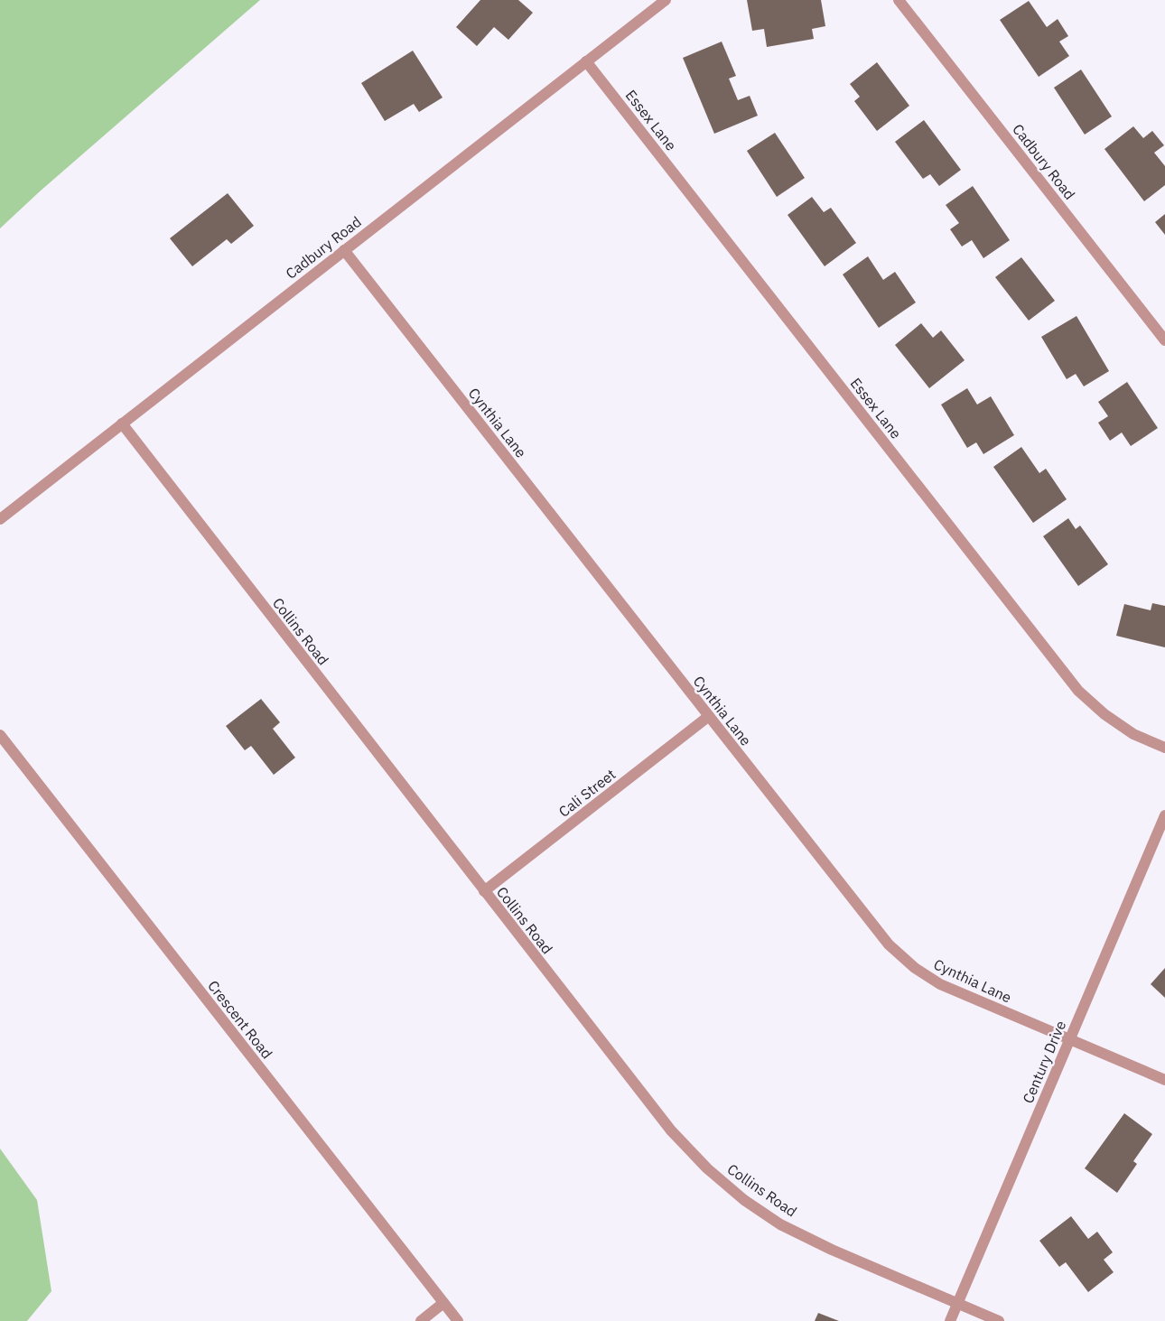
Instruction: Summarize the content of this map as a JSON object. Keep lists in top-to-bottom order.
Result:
{
  "streets": {
    "street": [
      "Essex Lane",
      "Cadbury Road",
      "Cynthia Lane",
      "Collins Road",
      "Cali Street",
      "Crescent Road",
      "Century Drive"
    ]
  },
  "crossings": [
    ["Essex Lane", "Cadbury Road"],
    ["Cadbury Road", "Cynthia Lane"],
    ["Cadbury Road", "Collins Road"],
    ["Cynthia Lane", "Cali Street"],
    ["Cynthia Lane", "Century Drive"],
    ["Collins Road", "Cali Street"],
    ["Collins Road", "Century Drive"]
  ]
}
